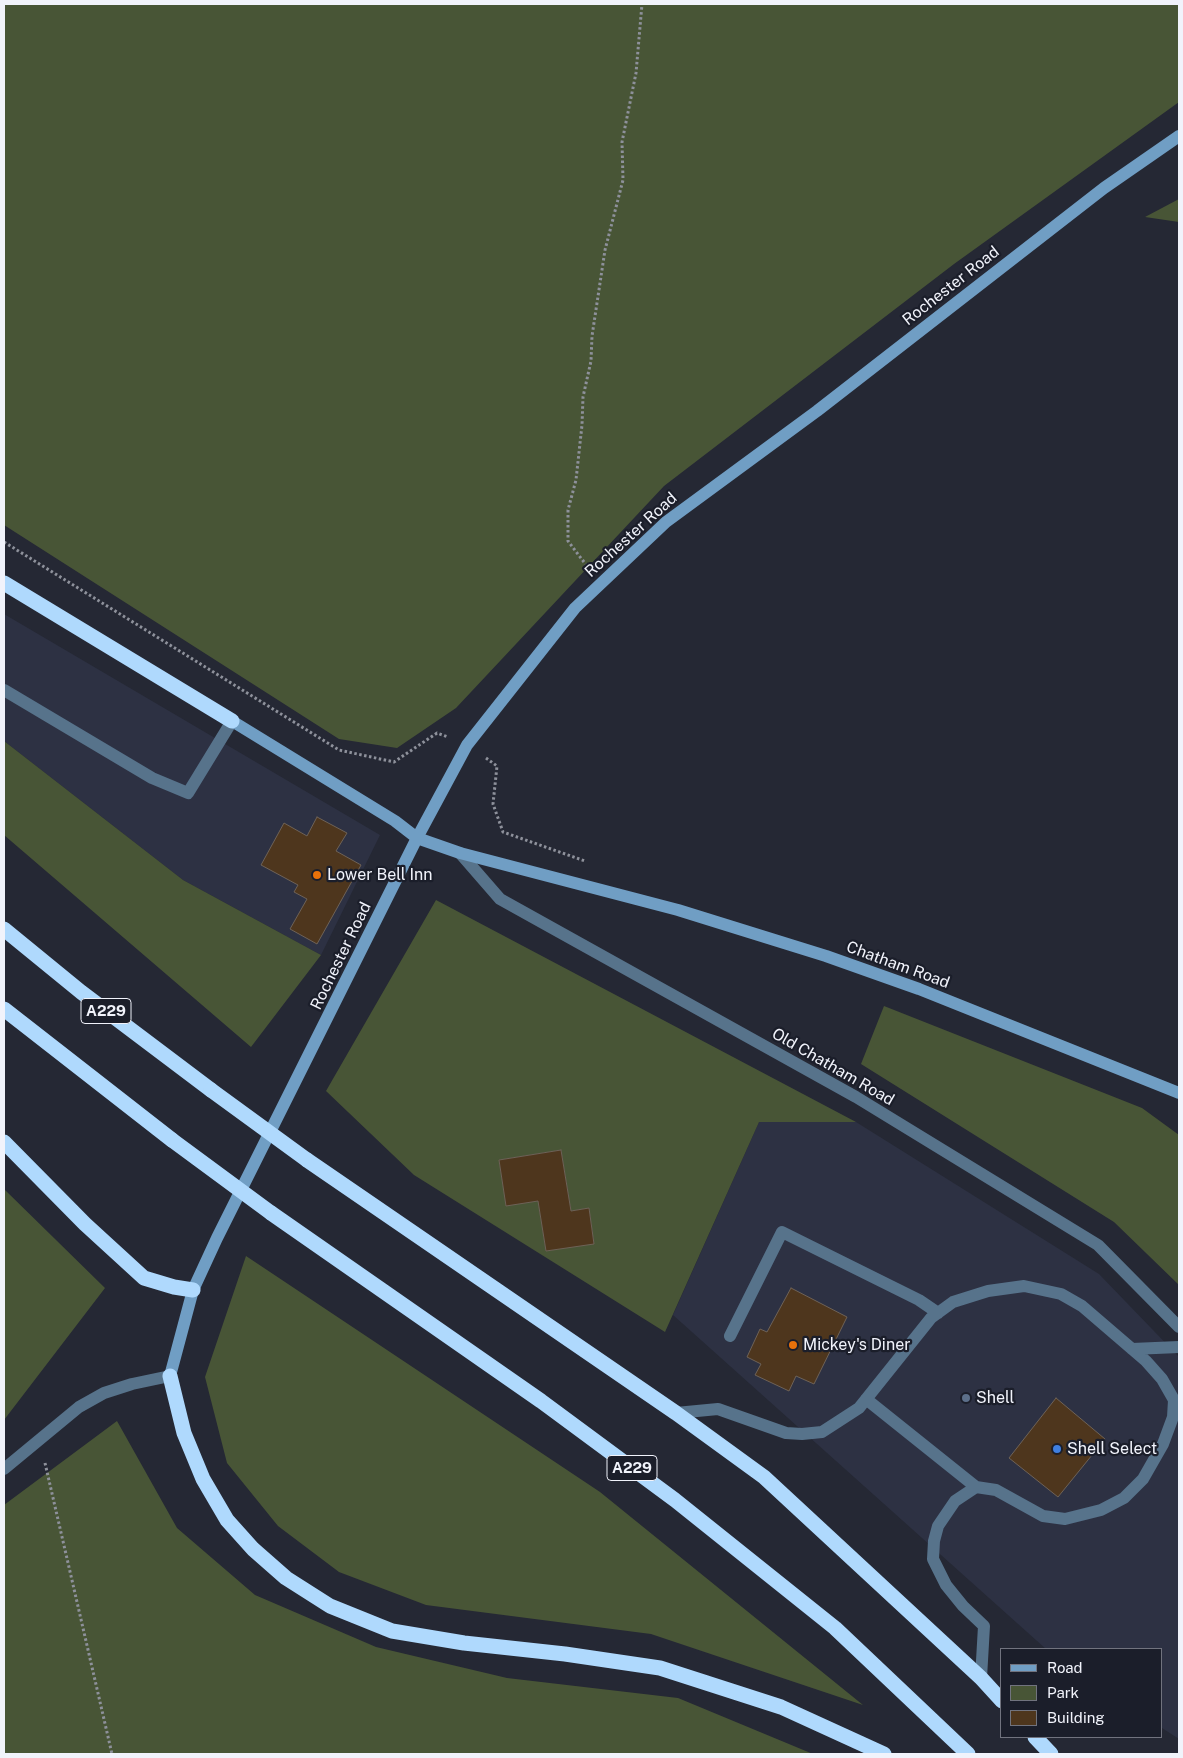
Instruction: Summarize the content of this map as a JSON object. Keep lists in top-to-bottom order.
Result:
{
  "streets": {
    "highway": ["A229"],
    "street": ["Rochester Road", "Chatham Road", "Old Chatham Road"]
  },
  "crossings": [
    ["Rochester Road", "Chatham Road"],
    ["Chatham Road", "Old Chatham Road"]
  ],
  "places": [
    "Lower Bell Inn",
    "Mickey's Diner",
    "Shell",
    "Shell Select"
  ],
  "legend": ["Road", "Park", "Building"]
}
